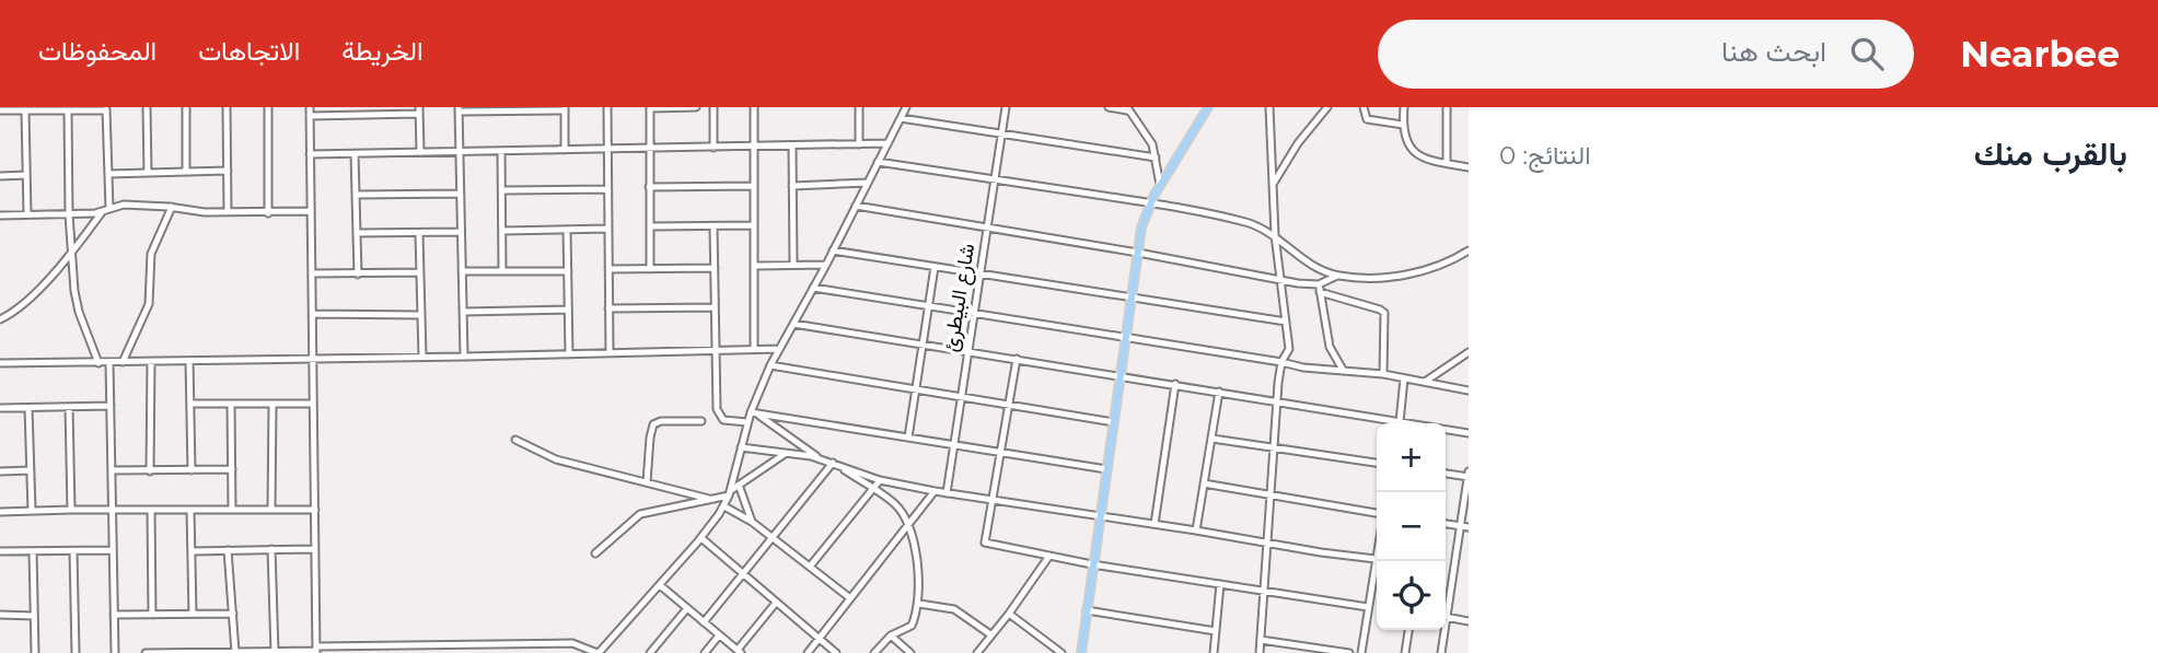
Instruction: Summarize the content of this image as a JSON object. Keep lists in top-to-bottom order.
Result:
{
  "streets": {
    "street": ["شارع البيطرئ"]
  },
  "page": {
    "header": "Nearbee",
    "search": "ابحث هنا",
    "nav": ["الخريطة", "الاتجاهات", "المحفوظات"],
    "heading": ["بالقرب منك", "النتائج: 0"],
    "map_buttons": ["+", "−"]
  }
}
